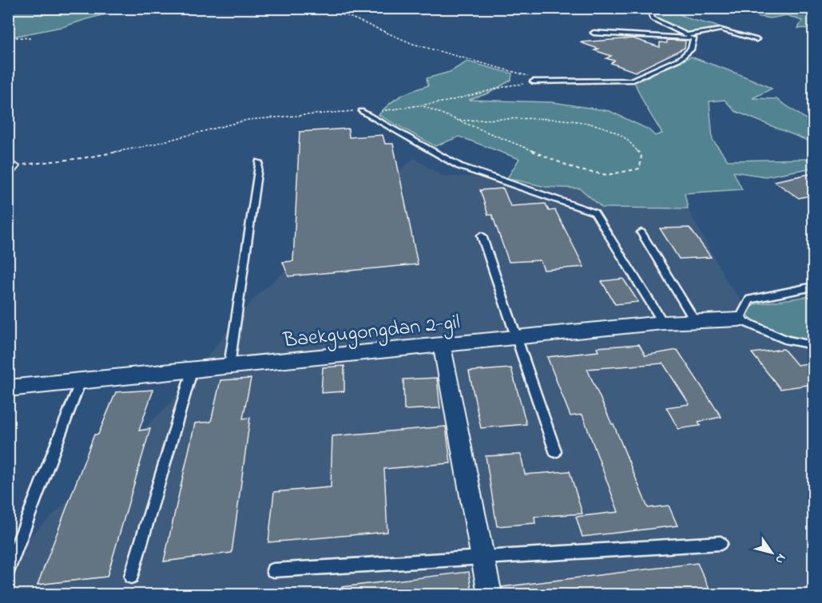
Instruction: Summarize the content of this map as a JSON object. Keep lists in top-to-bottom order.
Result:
{
  "streets": {
    "street": ["Baekgugongdan 2-gil"]
  },
  "north": "bottom right"
}
